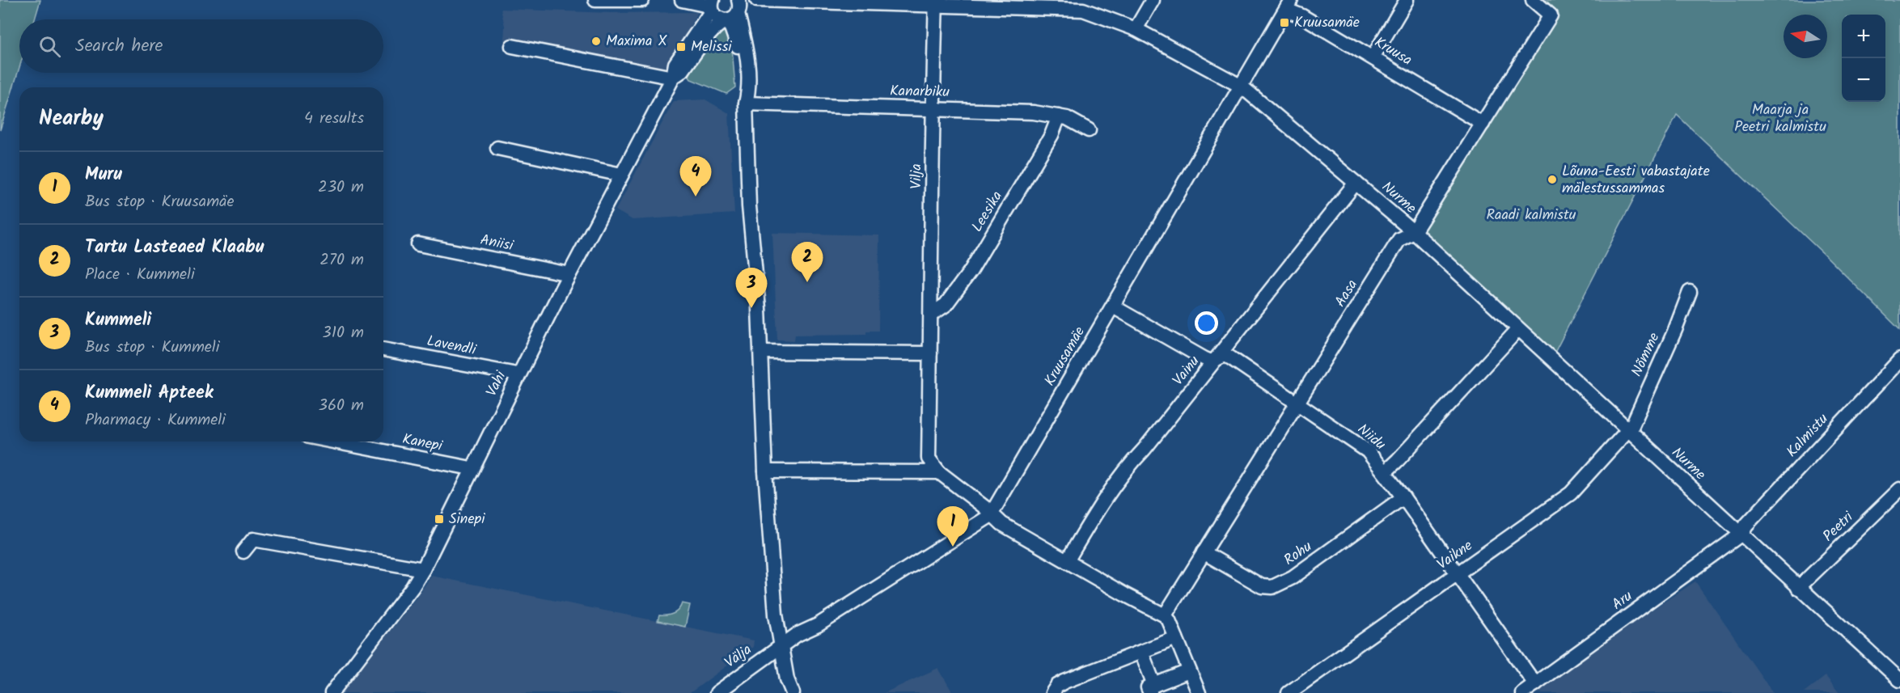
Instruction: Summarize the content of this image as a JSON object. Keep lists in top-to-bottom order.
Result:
{
  "streets": {
    "street": [
      "Kruusa",
      "Kanarbiku",
      "Vilja",
      "Nurme",
      "Leesika",
      "Aniisi",
      "Aasa",
      "Lavendli",
      "Nõmme",
      "Kruusamäe",
      "Vainu",
      "Vahi",
      "Kalmistu",
      "Niidu",
      "Kanepi",
      "Peetri",
      "Rohu",
      "Vaikne",
      "Aru",
      "Välja"
    ]
  },
  "crossings": [
    ["Kruusa", "Aasa"],
    ["Kruusa", "Kruusamäe"],
    ["Kanarbiku", "Vilja"],
    ["Kanarbiku", "Leesika"],
    ["Vilja", "Nurme"],
    ["Vilja", "Leesika"],
    ["Nurme", "Aasa"],
    ["Nurme", "Nõmme"],
    ["Nurme", "Kruusamäe"],
    ["Nurme", "Vainu"],
    ["Nurme", "Kalmistu"],
    ["Nurme", "Peetri"],
    ["Nurme", "Vaikne"],
    ["Nurme", "Aru"],
    ["Aniisi", "Vahi"],
    ["Aasa", "Niidu"],
    ["Aasa", "Rohu"],
    ["Lavendli", "Vahi"],
    ["Nõmme", "Vaikne"],
    ["Kruusamäe", "Niidu"],
    ["Kruusamäe", "Välja"],
    ["Vainu", "Niidu"],
    ["Vahi", "Kanepi"],
    ["Kalmistu", "Aru"],
    ["Niidu", "Rohu"],
    ["Niidu", "Vaikne"],
    ["Niidu", "Aru"]
  ],
  "parks": ["Maarja ja Peetri kalmistu", "Raadi kalmistu"],
  "places": {
    "transit": ["Kruusamäe", "Melissi", "Sinepi"],
    "other": ["Maxima X", "Lõuna-Eesti vabastajate mälestussammas"]
  },
  "north": "left",
  "page": {
    "map_buttons": ["+", "−"],
    "search": "Search here",
    "heading": ["Nearby", "4 results"],
    "list": [
      {
        "mark": "1",
        "name": "Muru",
        "note": "Bus stop · Kruusamäe",
        "value": "230 m"
      },
      {
        "mark": "2",
        "name": "Tartu Lasteaed Klaabu",
        "note": "Place · Kummeli",
        "value": "270 m"
      },
      {
        "mark": "3",
        "name": "Kummeli",
        "note": "Bus stop · Kummeli",
        "value": "310 m"
      },
      {
        "mark": "4",
        "name": "Kummeli Apteek",
        "note": "Pharmacy · Kummeli",
        "value": "360 m"
      }
    ],
    "pins": [
      "4",
      "2",
      "3",
      "1"
    ]
  }
}
